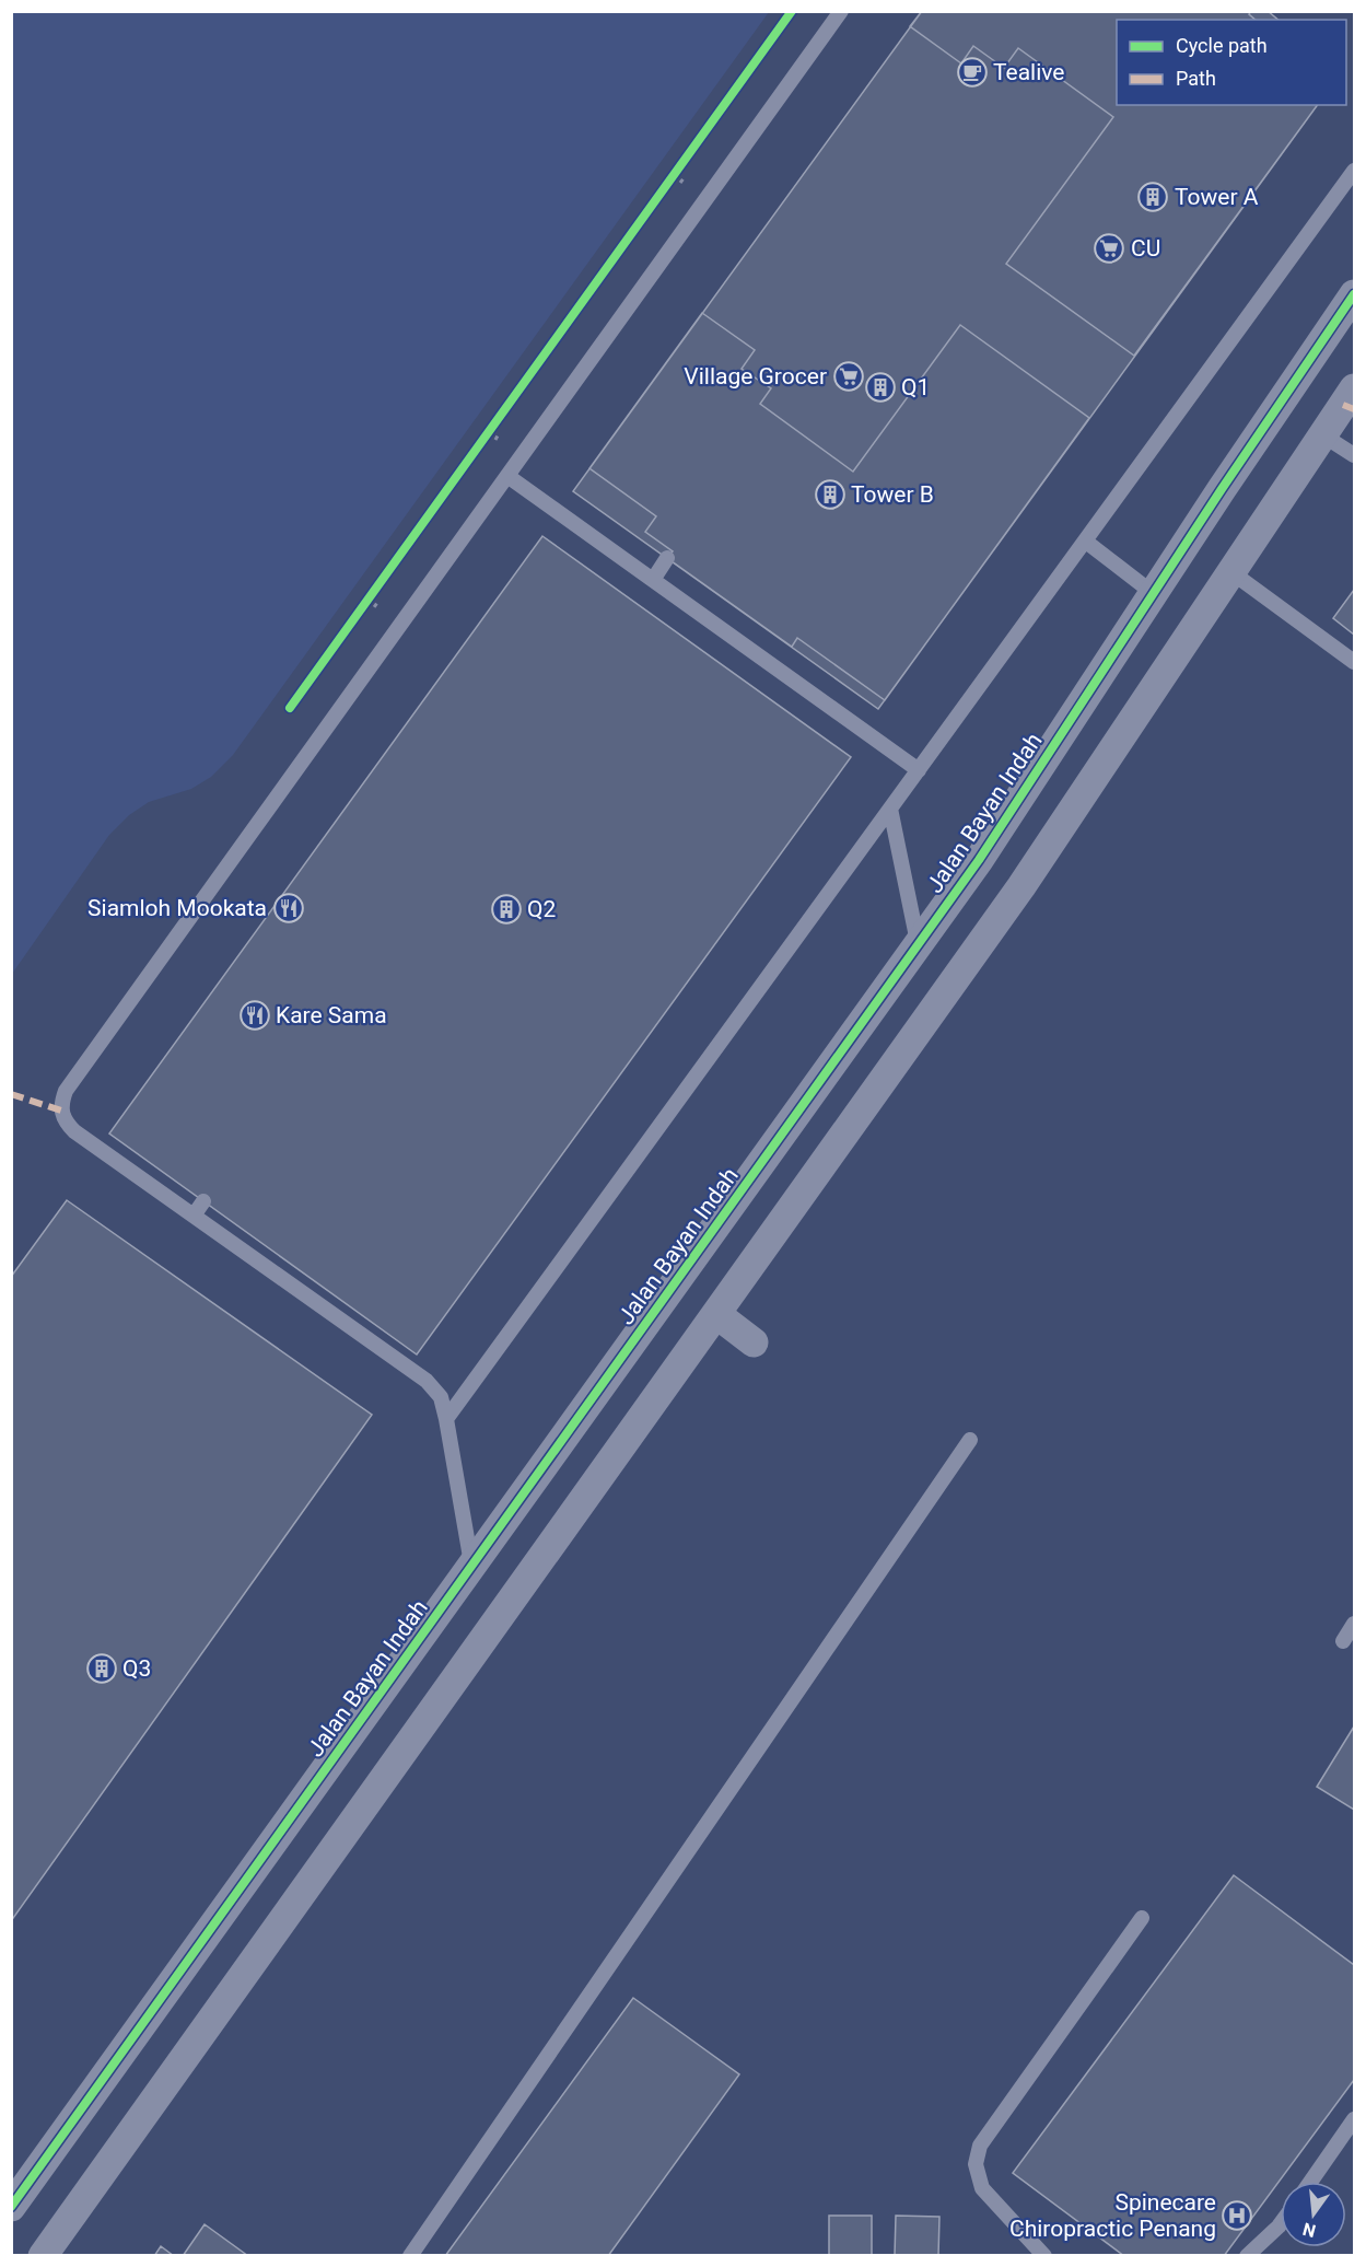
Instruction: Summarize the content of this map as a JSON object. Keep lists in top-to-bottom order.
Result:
{
  "streets": {
    "street": ["Jalan Bayan Indah"]
  },
  "places": {
    "cafe": ["Tealive"],
    "building": [
      "Tower A",
      "Q1",
      "Tower B",
      "Q2",
      "Q3"
    ],
    "supermarket": ["CU", "Village Grocer"],
    "restaurant": ["Siamloh Mookata", "Kare Sama"],
    "hospital": ["Spinecare Chiropractic Penang"]
  },
  "legend": ["Cycle path", "Path"],
  "north": "bottom"
}
